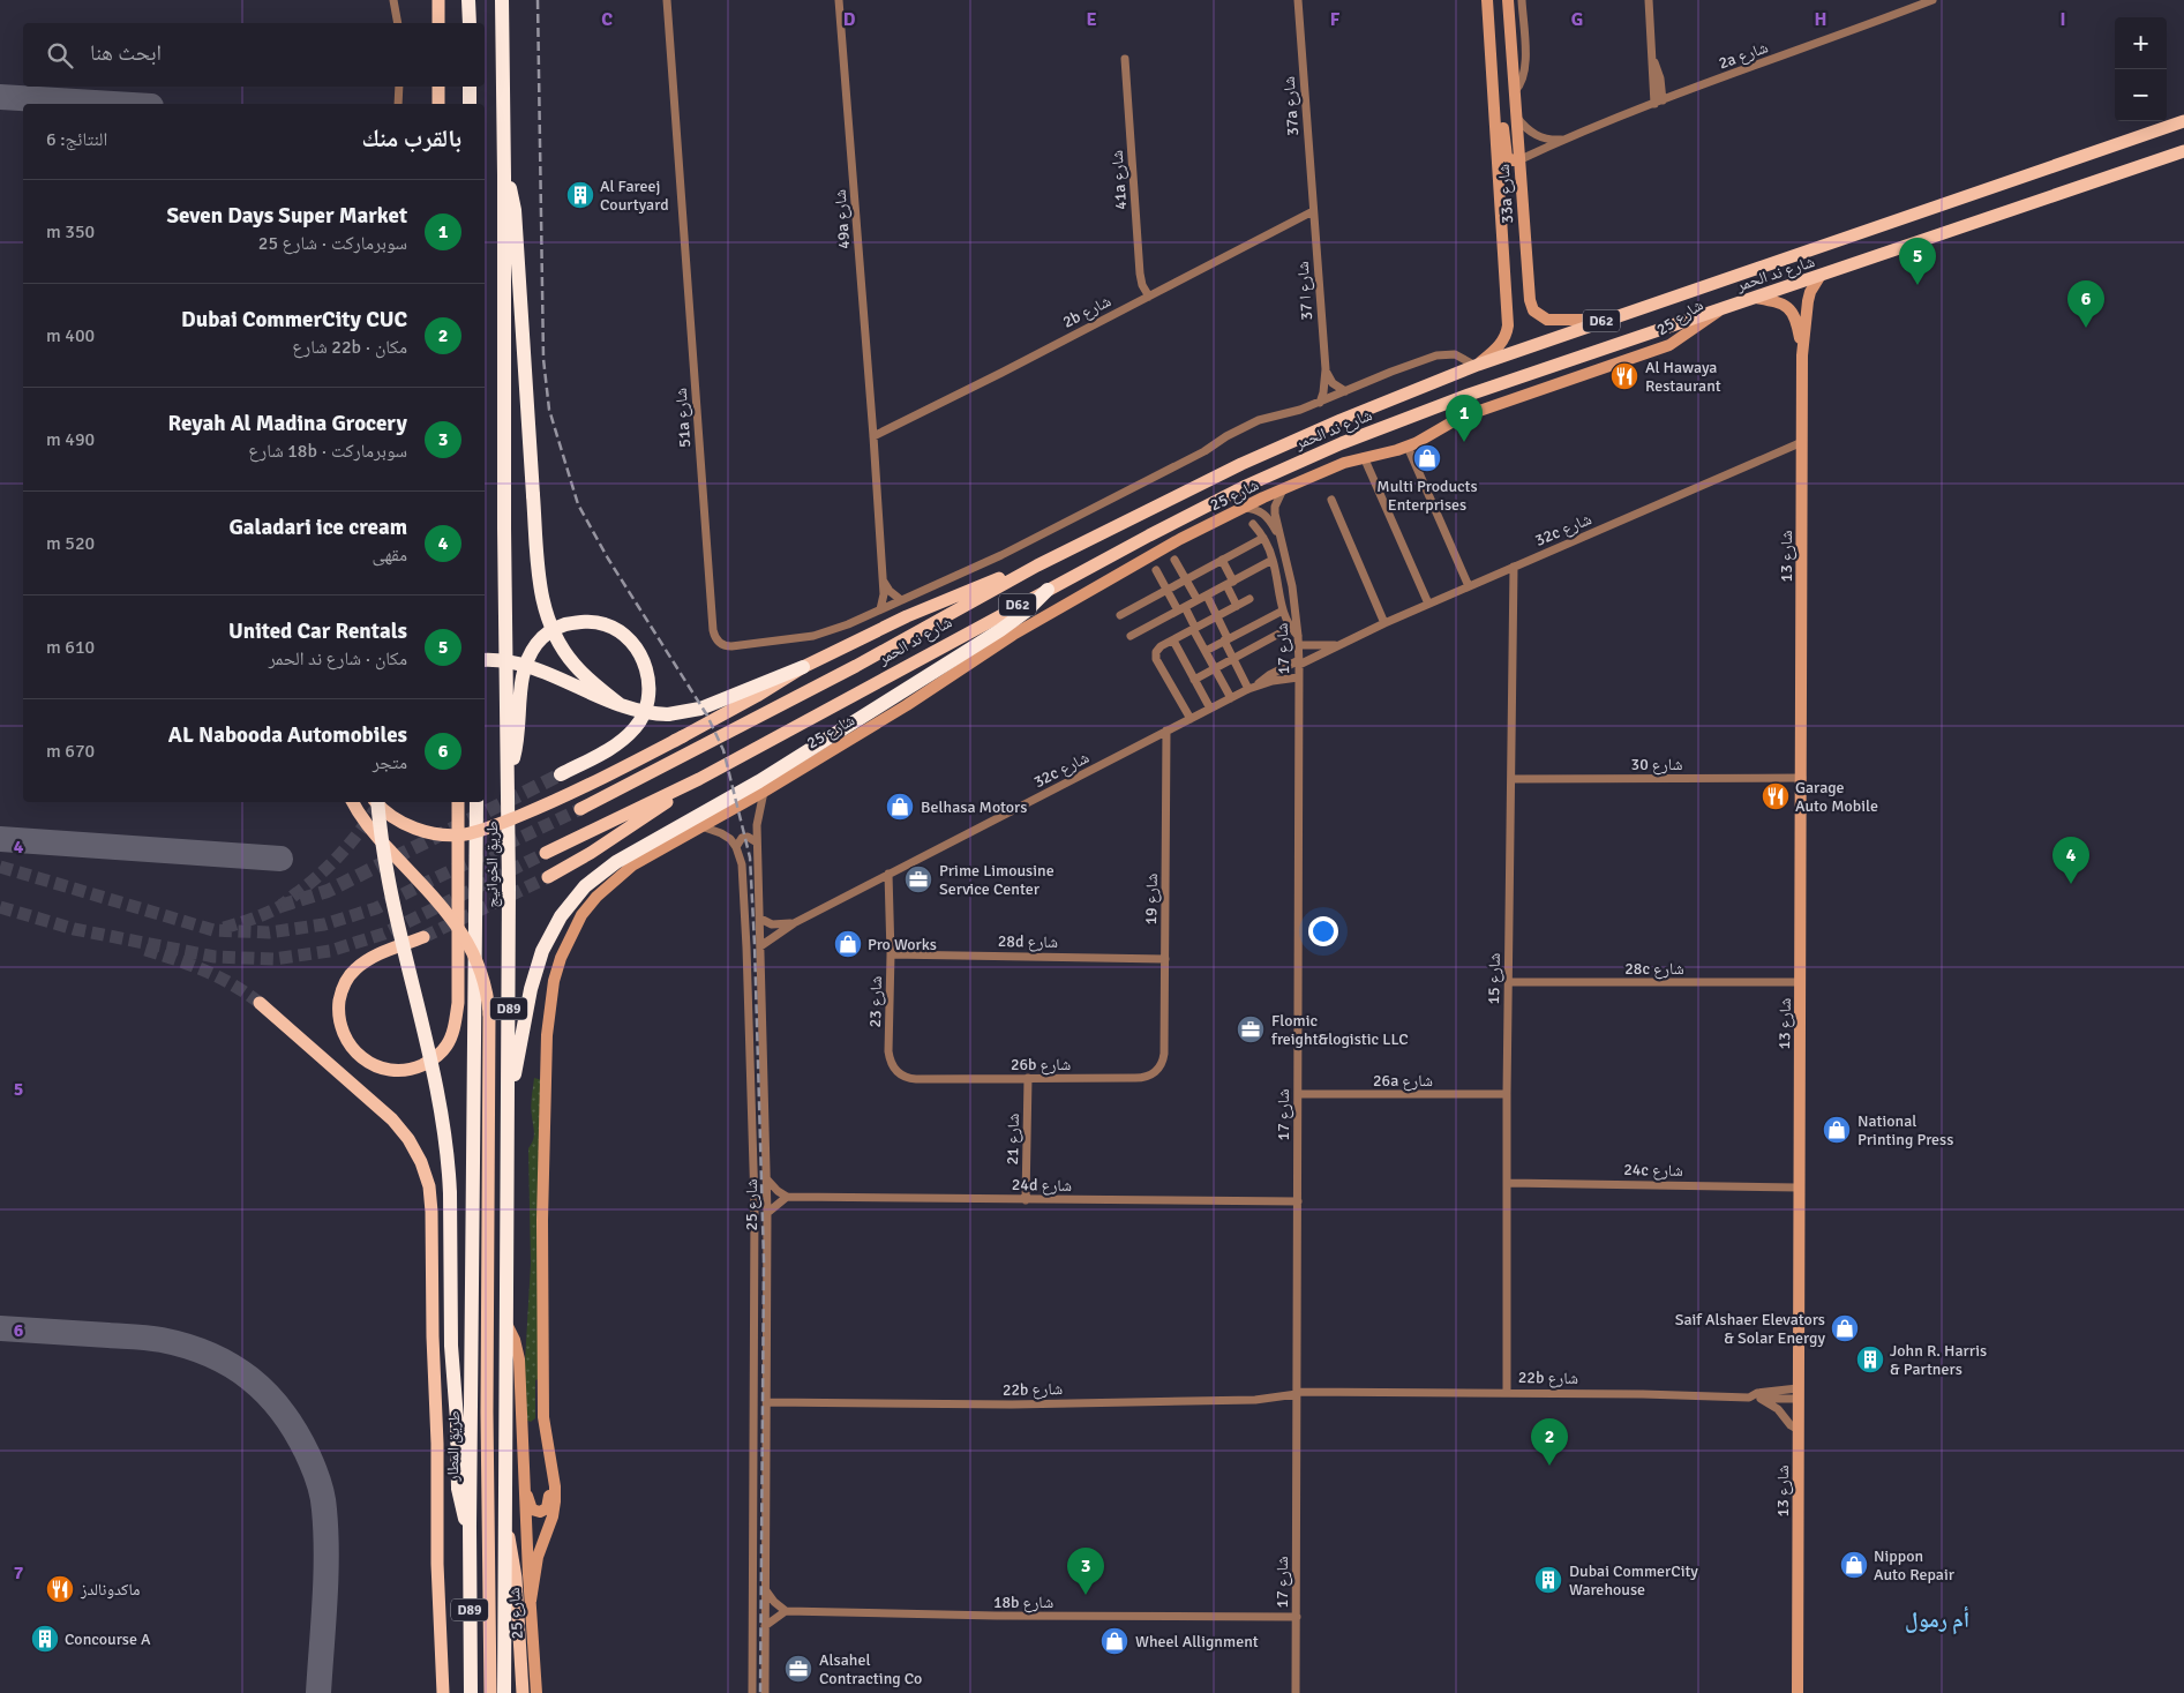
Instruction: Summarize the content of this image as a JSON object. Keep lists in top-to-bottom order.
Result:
{
  "streets": {
    "highway": ["طريق الخوانيج", "D89", "طريق المطار"],
    "main road": ["شارع ند الحمر", "D62"],
    "street": [
      "2a شارع",
      "37a شارع",
      "41a شارع",
      "33a شارع",
      "49a شارع",
      "شارع ا 37",
      "2b شارع",
      "شارع 25",
      "51a شارع",
      "32c شارع",
      "شارع 13",
      "شارع 17",
      "شارع 30",
      "شارع 19",
      "28d شارع",
      "28c شارع",
      "شارع 15",
      "شارع 23",
      "26b شارع",
      "26a شارع",
      "شارع 21",
      "24c شارع",
      "24d شارع",
      "22b شارع",
      "18b شارع"
    ]
  },
  "crossings": [
    ["2a شارع", "33a شارع"],
    ["37a شارع", "شارع ا 37"],
    ["37a شارع", "2b شارع"],
    ["41a شارع", "2b شارع"],
    ["33a شارع", "شارع ند الحمر"],
    ["33a شارع", "51a شارع"],
    ["49a شارع", "2b شارع"],
    ["49a شارع", "51a شارع"],
    ["شارع ند الحمر", "شارع 25"],
    ["شارع ند الحمر", "51a شارع"],
    ["شارع ند الحمر", "شارع 13"],
    ["شارع ا 37", "2b شارع"],
    ["شارع ا 37", "51a شارع"],
    ["شارع 25", "32c شارع"],
    ["شارع 25", "شارع 17"],
    ["شارع 25", "طريق الخوانيج"],
    ["شارع 25", "D89"],
    ["شارع 25", "22b شارع"],
    ["32c شارع", "شارع 13"],
    ["32c شارع", "شارع 17"],
    ["32c شارع", "شارع 19"],
    ["32c شارع", "شارع 15"],
    ["32c شارع", "شارع 23"],
    ["شارع 13", "شارع 30"],
    ["شارع 13", "28c شارع"],
    ["شارع 13", "24c شارع"],
    ["شارع 13", "22b شارع"],
    ["شارع 17", "26a شارع"],
    ["شارع 17", "24d شارع"],
    ["شارع 17", "22b شارع"],
    ["شارع 17", "18b شارع"],
    ["شارع 30", "شارع 15"],
    ["طريق الخوانيج", "D89"],
    ["طريق الخوانيج", "طريق المطار"],
    ["شارع 19", "28d شارع"],
    ["شارع 19", "26b شارع"],
    ["28d شارع", "شارع 23"],
    ["28c شارع", "شارع 15"],
    ["شارع 15", "26a شارع"],
    ["شارع 15", "24c شارع"],
    ["شارع 15", "22b شارع"],
    ["شارع 23", "26b شارع"],
    ["26b شارع", "شارع 21"],
    ["شارع 21", "24d شارع"]
  ],
  "districts": ["أم رمول"],
  "places": {
    "building": [
      "Al Fareej Courtyard",
      "John R. Harris & Partners",
      "Dubai CommerCity Warehouse",
      "Concourse A"
    ],
    "restaurant": ["Al Hawaya Restaurant", "Garage Auto Mobile", "ماكدونالدز"],
    "shop": [
      "Multi Products Enterprises",
      "Belhasa Motors",
      "Pro Works",
      "National Printing Press",
      "Saif Alshaer Elevators & Solar Energy",
      "Nippon Auto Repair",
      "Wheel Allignment"
    ],
    "office": ["Prime Limousine Service Center", "Flomic freight&logistic LLC", "Alsahel Contracting Co"]
  },
  "page": {
    "map_buttons": ["+", "−"],
    "search": "ابحث هنا",
    "heading": ["بالقرب منك", "النتائج: 6"],
    "list": [
      {
        "mark": "1",
        "name": "Seven Days Super Market",
        "note": "سوبرماركت · شارع 25",
        "value": "350 m"
      },
      {
        "mark": "2",
        "name": "Dubai CommerCity CUC",
        "note": "مكان · 22b شارع",
        "value": "400 m"
      },
      {
        "mark": "3",
        "name": "Reyah Al Madina Grocery",
        "note": "سوبرماركت · 18b شارع",
        "value": "490 m"
      },
      {
        "mark": "4",
        "name": "Galadari ice cream",
        "note": "مقهى",
        "value": "520 m"
      },
      {
        "mark": "5",
        "name": "United Car Rentals",
        "note": "مكان · شارع ند الحمر",
        "value": "610 m"
      },
      {
        "mark": "6",
        "name": "AL Nabooda Automobiles",
        "note": "متجر",
        "value": "670 m"
      }
    ],
    "pins": [
      "5",
      "6",
      "1",
      "4",
      "2",
      "3"
    ]
  },
  "grid": {
    "columns": [
      "C",
      "D",
      "E",
      "F",
      "G",
      "H",
      "I"
    ],
    "rows": [
      "4",
      "5",
      "6",
      "7"
    ]
  }
}
